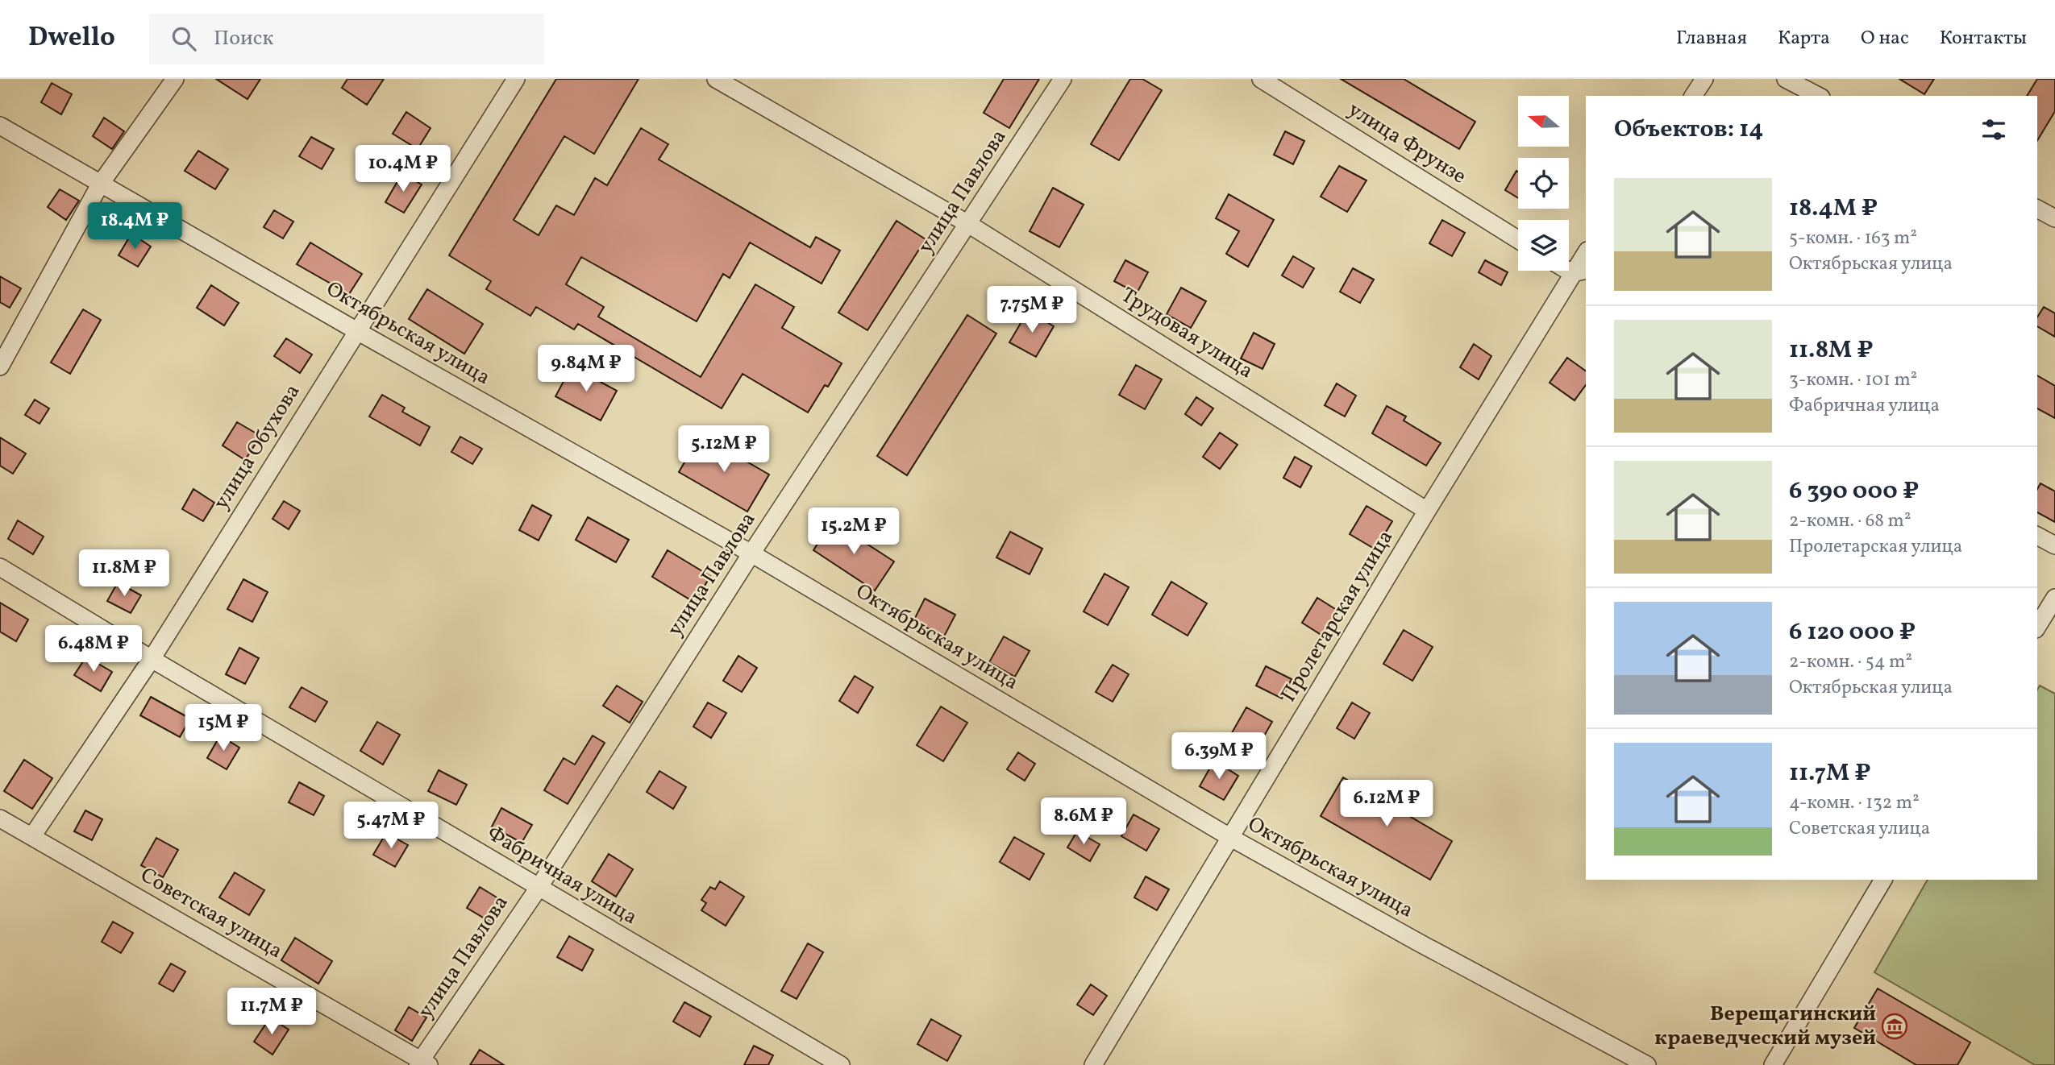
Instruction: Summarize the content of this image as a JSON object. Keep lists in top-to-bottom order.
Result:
{
  "streets": {
    "street": [
      "улица Фрунзе",
      "улица Павлова",
      "Октябрьская улица",
      "Трудовая улица",
      "улица Обухова",
      "Пролетарская улица",
      "Фабричная улица",
      "Советская улица"
    ]
  },
  "crossings": [
    ["улица Павлова", "Октябрьская улица"],
    ["улица Павлова", "Трудовая улица"],
    ["улица Павлова", "Фабричная улица"],
    ["улица Павлова", "Советская улица"],
    ["Октябрьская улица", "улица Обухова"],
    ["Октябрьская улица", "Пролетарская улица"],
    ["Трудовая улица", "Пролетарская улица"],
    ["улица Обухова", "Фабричная улица"],
    ["улица Обухова", "Советская улица"]
  ],
  "places": {
    "museum": ["Верещагинский краеведческий музей"]
  },
  "north": "left",
  "page": {
    "header": "Dwello",
    "search": "Поиск",
    "nav": [
      "Главная",
      "Карта",
      "О нас",
      "Контакты"
    ],
    "heading": "Объектов: 14",
    "price": [
      "10.4M ₽",
      "18.4M ₽",
      "7.75M ₽",
      "9.84M ₽",
      "5.12M ₽",
      "15.2M ₽",
      "11.8M ₽",
      "6.48M ₽",
      "15M ₽",
      "6.39M ₽",
      "6.12M ₽",
      "8.6M ₽",
      "5.47M ₽",
      "11.7M ₽"
    ],
    "list": [
      {
        "name": "18.4M ₽",
        "note": "5-комн. · 163 m² · Октябрьская улица"
      },
      {
        "name": "11.8M ₽",
        "note": "3-комн. · 101 m² · Фабричная улица"
      },
      {
        "name": "6 390 000 ₽",
        "note": "2-комн. · 68 m² · Пролетарская улица"
      },
      {
        "name": "6 120 000 ₽",
        "note": "2-комн. · 54 m² · Октябрьская улица"
      },
      {
        "name": "11.7M ₽",
        "note": "4-комн. · 132 m² · Советская улица"
      }
    ]
  }
}
